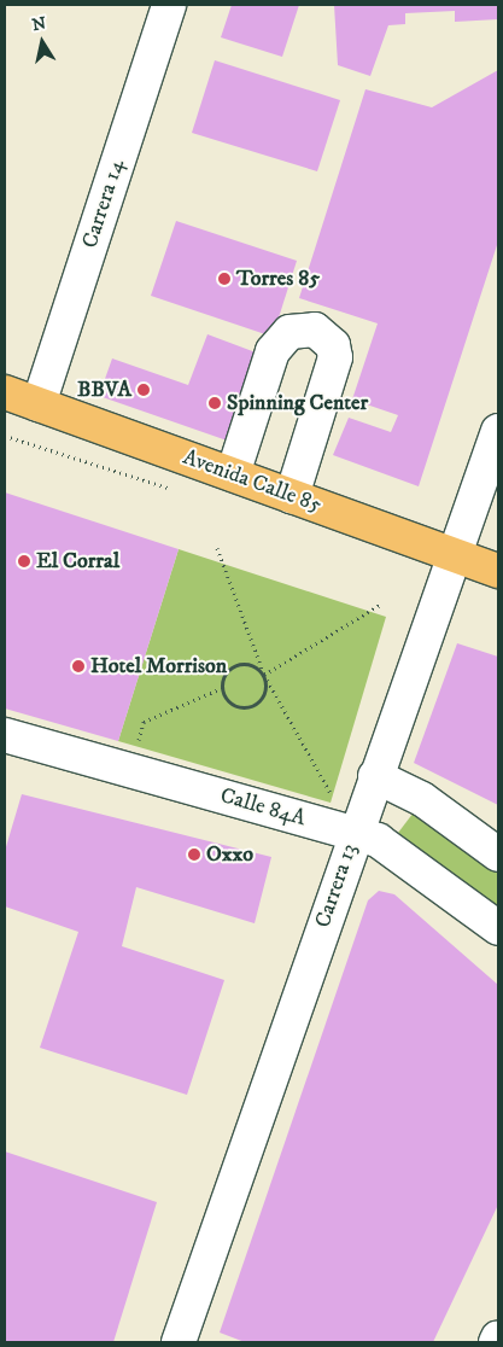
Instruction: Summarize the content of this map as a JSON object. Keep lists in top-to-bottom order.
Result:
{
  "streets": {
    "main road": ["Avenida Calle 85"],
    "street": ["Carrera 14", "Calle 84A", "Carrera 13"]
  },
  "crossings": [
    ["Carrera 14", "Avenida Calle 85"],
    ["Avenida Calle 85", "Carrera 13"],
    ["Calle 84A", "Carrera 13"]
  ],
  "places": [
    "Torres 85",
    "BBVA",
    "Spinning Center",
    "El Corral",
    "Hotel Morrison",
    "Oxxo"
  ],
  "north": "top"
}
